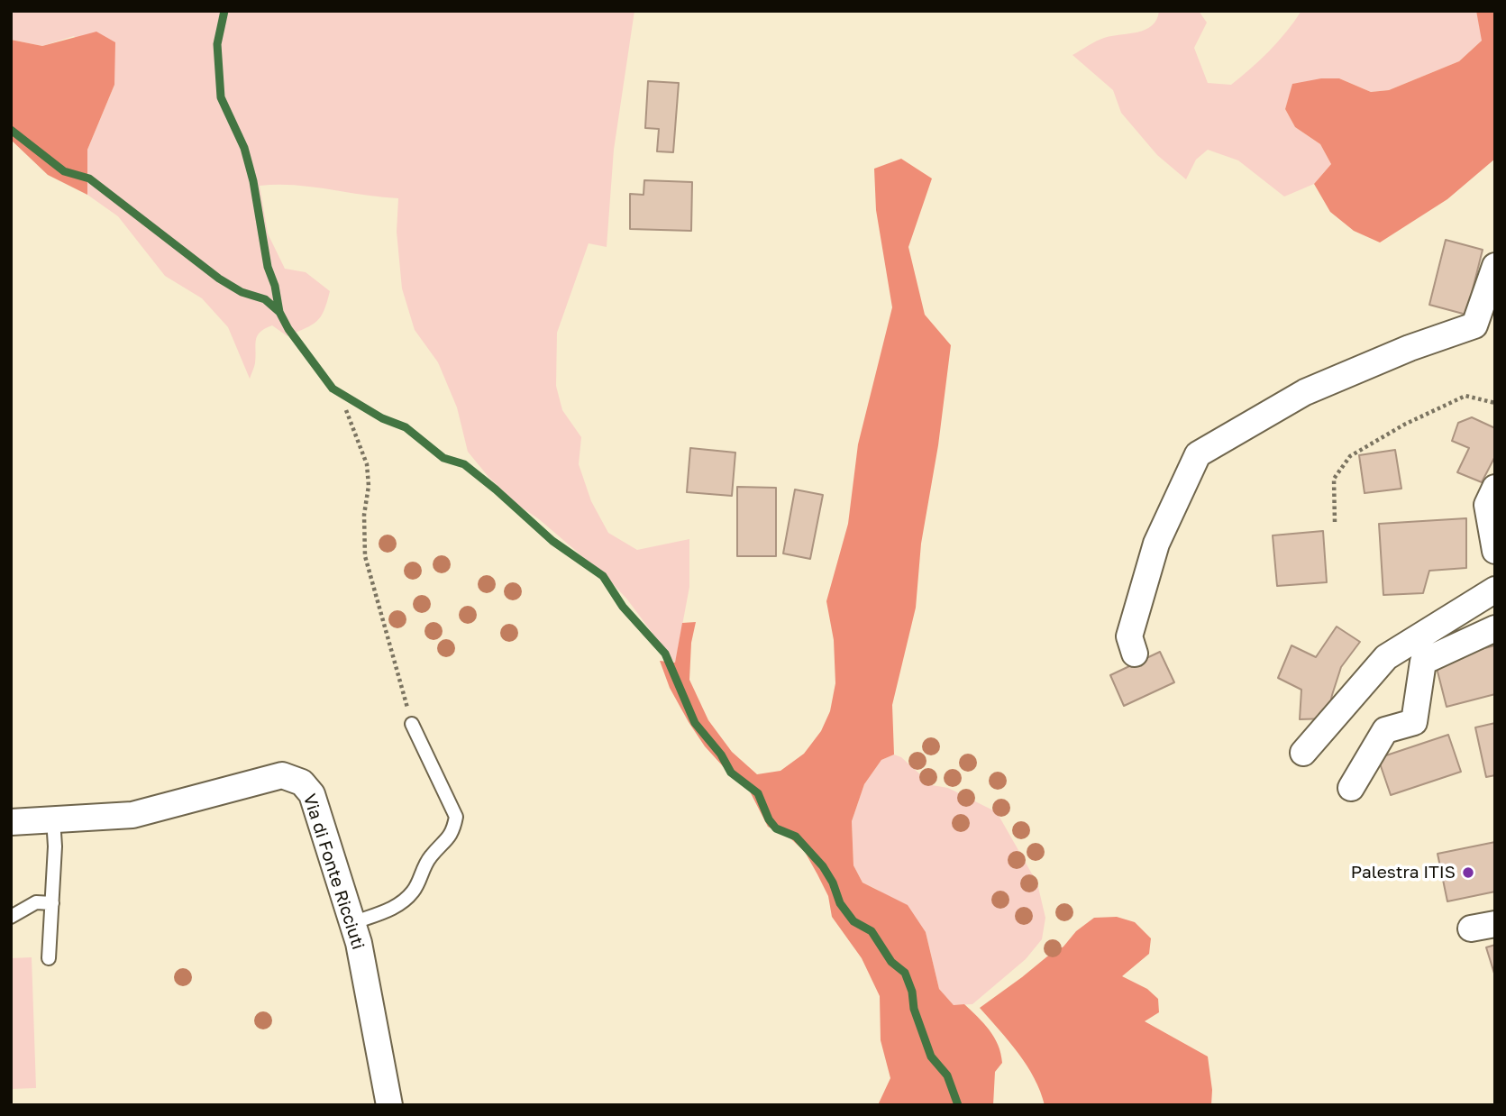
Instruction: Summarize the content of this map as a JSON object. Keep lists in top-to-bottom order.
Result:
{
  "streets": {
    "street": ["Via di Fonte Ricciuti"]
  },
  "places": ["Palestra ITIS"]
}
